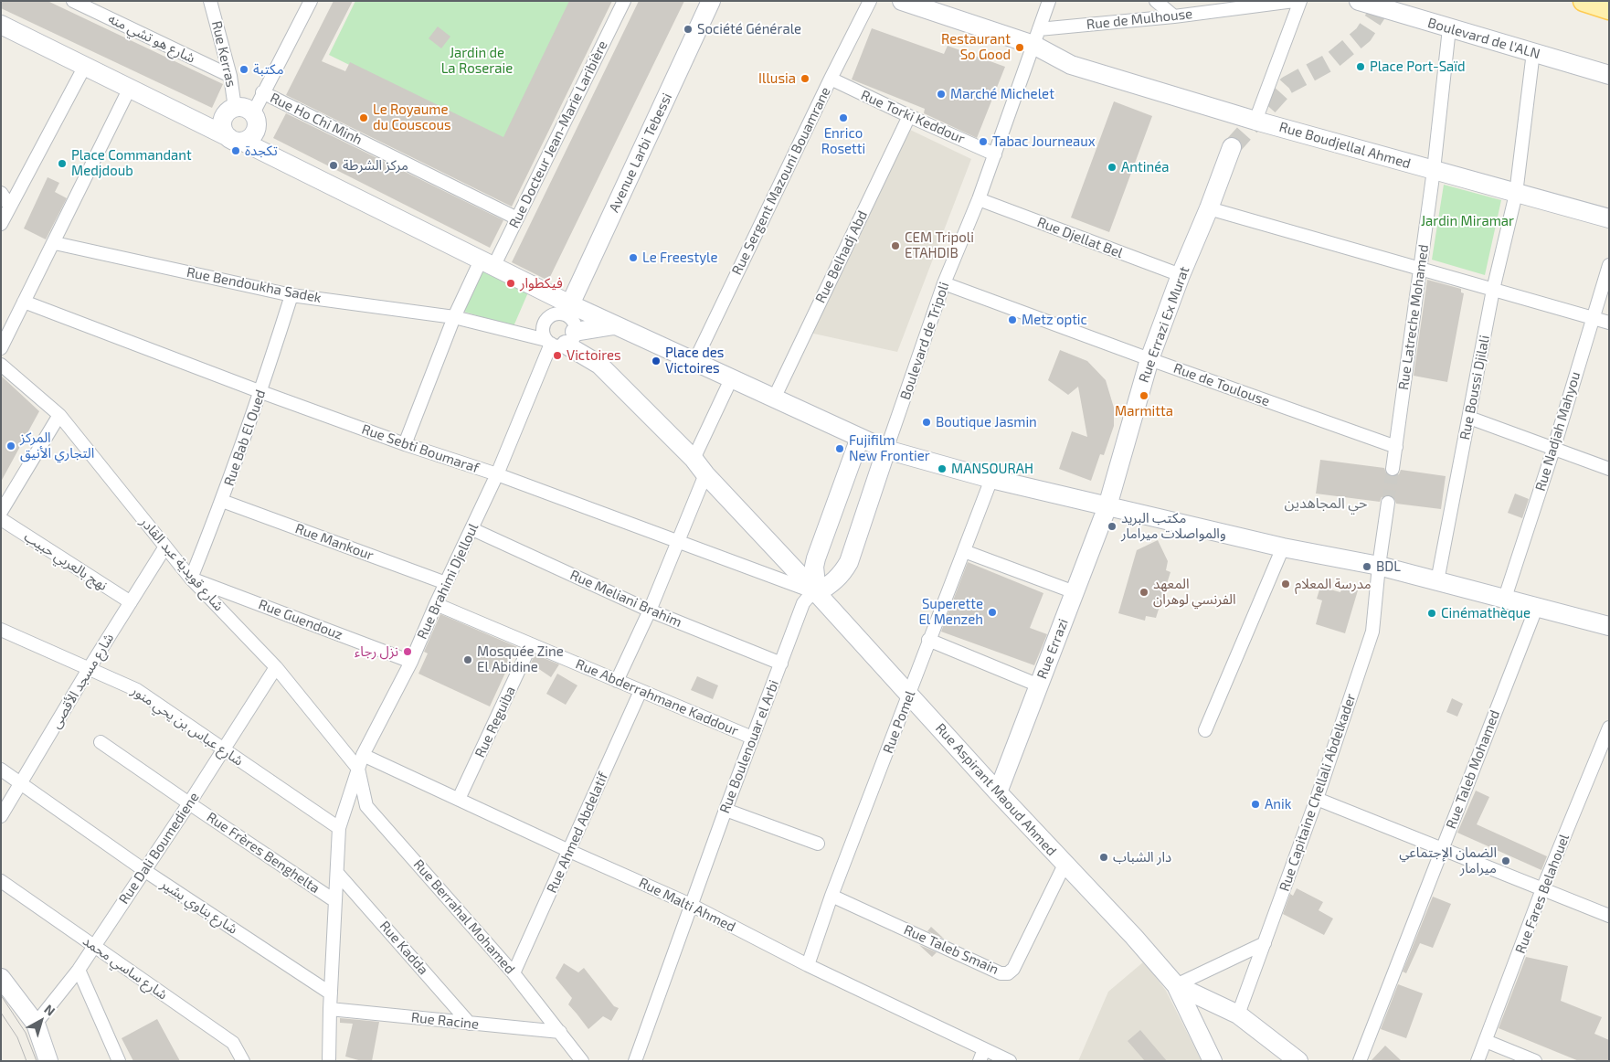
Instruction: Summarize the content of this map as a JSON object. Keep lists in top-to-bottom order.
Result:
{
  "streets": {
    "street": [
      "Rue de Mulhouse",
      "شارع هو تشي منه",
      "Boulevard de l'ALN",
      "Rue Kerras",
      "Rue Torki Keddour",
      "Rue Ho Chi Minh",
      "Rue Docteur Jean-Marie Laribière",
      "Rue Boudjellal Ahmed",
      "Avenue Larbi Tebessi",
      "Rue Sergent Mazouni Bouamrane",
      "Rue Djellat Bel",
      "Rue Belhadj Abd",
      "Rue Bendoukha Sadek",
      "Rue Latreche Mohamed",
      "Rue Errazi Ex Murat",
      "Boulevard de Tripoli",
      "Rue de Toulouse",
      "Rue Boussi Djilali",
      "Rue Nadjah Mahyou",
      "Rue Bab El Oued",
      "Rue Sebti Boumaraf",
      "Rue Mankour",
      "نهج بالعربي حبيب",
      "شارع قويدية عبد القادر",
      "Rue Brahimi Djelloul",
      "Rue Meliani Brahim",
      "Rue Guendouz",
      "Rue Errazi",
      "شارع مسجد الأقصى",
      "Rue Abderrahmane Kaddour",
      "Rue Reguiba",
      "Rue Pomel",
      "شارع عباس بن يحي منور",
      "Rue Boulenouar el Arbi",
      "Rue Taleb Mohamed",
      "Rue Aspirant Maoud Ahmed",
      "Rue Capitaine Chellali Abdelkader",
      "Rue Ahmed Abdelatif",
      "Rue Dali Boumediene",
      "Rue Frères Benghelta",
      "Rue Fares Belahouel",
      "Rue Malti Ahmed",
      "شارع بناوي بشير",
      "Rue Berrahal Mohamed",
      "Rue Kadda",
      "Rue Taleb Smain",
      "شارع ساسي محمد",
      "Rue Racine"
    ]
  },
  "crossings": [
    ["Rue de Mulhouse", "Rue Boudjellal Ahmed"],
    ["Rue de Mulhouse", "Boulevard de Tripoli"],
    ["شارع هو تشي منه", "Rue Kerras"],
    ["Boulevard de l'ALN", "Rue Latreche Mohamed"],
    ["Boulevard de l'ALN", "Rue Boussi Djilali"],
    ["Rue Torki Keddour", "Rue Sergent Mazouni Bouamrane"],
    ["Rue Torki Keddour", "Rue Belhadj Abd"],
    ["Rue Torki Keddour", "Boulevard de Tripoli"],
    ["Rue Ho Chi Minh", "Rue Docteur Jean-Marie Laribière"],
    ["Rue Docteur Jean-Marie Laribière", "Rue Bendoukha Sadek"],
    ["Rue Docteur Jean-Marie Laribière", "Rue Sebti Boumaraf"],
    ["Rue Boudjellal Ahmed", "Rue Latreche Mohamed"],
    ["Rue Boudjellal Ahmed", "Boulevard de Tripoli"],
    ["Rue Boudjellal Ahmed", "Rue Boussi Djilali"],
    ["Rue Djellat Bel", "Rue Errazi Ex Murat"],
    ["Rue Djellat Bel", "Boulevard de Tripoli"],
    ["Rue Bendoukha Sadek", "Rue Bab El Oued"],
    ["Rue Bendoukha Sadek", "Rue Brahimi Djelloul"],
    ["Rue Bendoukha Sadek", "Rue Aspirant Maoud Ahmed"],
    ["Rue Latreche Mohamed", "Rue de Toulouse"],
    ["Rue Errazi Ex Murat", "Rue de Toulouse"],
    ["Rue Errazi Ex Murat", "Rue Errazi"],
    ["Boulevard de Tripoli", "Rue de Toulouse"],
    ["Boulevard de Tripoli", "Rue Sebti Boumaraf"],
    ["Boulevard de Tripoli", "Rue Boulenouar el Arbi"],
    ["Boulevard de Tripoli", "Rue Aspirant Maoud Ahmed"],
    ["Rue Bab El Oued", "Rue Sebti Boumaraf"],
    ["Rue Bab El Oued", "Rue Mankour"],
    ["Rue Bab El Oued", "شارع قويدية عبد القادر"],
    ["Rue Bab El Oued", "Rue Guendouz"],
    ["Rue Sebti Boumaraf", "Rue Brahimi Djelloul"],
    ["Rue Sebti Boumaraf", "Rue Boulenouar el Arbi"],
    ["Rue Sebti Boumaraf", "Rue Aspirant Maoud Ahmed"],
    ["Rue Mankour", "Rue Brahimi Djelloul"],
    ["نهج بالعربي حبيب", "شارع مسجد الأقصى"],
    ["شارع قويدية عبد القادر", "Rue Brahimi Djelloul"],
    ["شارع قويدية عبد القادر", "Rue Guendouz"],
    ["شارع قويدية عبد القادر", "شارع مسجد الأقصى"],
    ["شارع قويدية عبد القادر", "Rue Dali Boumediene"],
    ["شارع قويدية عبد القادر", "Rue Berrahal Mohamed"],
    ["Rue Brahimi Djelloul", "Rue Meliani Brahim"],
    ["Rue Brahimi Djelloul", "Rue Guendouz"],
    ["Rue Brahimi Djelloul", "Rue Abderrahmane Kaddour"],
    ["Rue Brahimi Djelloul", "شارع عباس بن يحي منور"],
    ["Rue Brahimi Djelloul", "Rue Aspirant Maoud Ahmed"],
    ["Rue Brahimi Djelloul", "Rue Frères Benghelta"],
    ["Rue Brahimi Djelloul", "Rue Malti Ahmed"],
    ["Rue Brahimi Djelloul", "شارع بناوي بشير"],
    ["Rue Brahimi Djelloul", "Rue Berrahal Mohamed"],
    ["Rue Brahimi Djelloul", "Rue Kadda"],
    ["Rue Brahimi Djelloul", "Rue Racine"],
    ["Rue Meliani Brahim", "Rue Boulenouar el Arbi"],
    ["Rue Errazi", "Rue Aspirant Maoud Ahmed"],
    ["شارع مسجد الأقصى", "شارع عباس بن يحي منور"],
    ["شارع مسجد الأقصى", "شارع بناوي بشير"],
    ["Rue Abderrahmane Kaddour", "Rue Reguiba"],
    ["Rue Abderrahmane Kaddour", "Rue Boulenouar el Arbi"],
    ["Rue Abderrahmane Kaddour", "Rue Ahmed Abdelatif"],
    ["Rue Reguiba", "Rue Malti Ahmed"],
    ["Rue Pomel", "Rue Aspirant Maoud Ahmed"],
    ["Rue Pomel", "Rue Malti Ahmed"],
    ["Rue Pomel", "Rue Taleb Smain"],
    ["شارع عباس بن يحي منور", "Rue Dali Boumediene"],
    ["Rue Boulenouar el Arbi", "Rue Aspirant Maoud Ahmed"],
    ["Rue Boulenouar el Arbi", "Rue Malti Ahmed"],
    ["Rue Aspirant Maoud Ahmed", "Rue Taleb Smain"],
    ["Rue Ahmed Abdelatif", "Rue Malti Ahmed"],
    ["Rue Ahmed Abdelatif", "Rue Berrahal Mohamed"],
    ["Rue Dali Boumediene", "Rue Frères Benghelta"],
    ["Rue Dali Boumediene", "شارع بناوي بشير"],
    ["Rue Dali Boumediene", "شارع ساسي محمد"],
    ["Rue Berrahal Mohamed", "Rue Racine"],
    ["Rue Kadda", "Rue Racine"]
  ],
  "districts": ["حي المجاهدين"],
  "parks": ["Jardin de La Roseraie", "Jardin Miramar"],
  "places": [
    "Société Générale",
    "Restaurant So Good",
    "Place Port-Saïd",
    "مكتبة",
    "Illusia",
    "Marché Michelet",
    "Le Royaume du Couscous",
    "Enrico Rosetti",
    "Tabac Journeaux",
    "تكجدة",
    "Place Commandant Medjdoub",
    "مركز الشرطة",
    "Antinéa",
    "CEM Tripoli ETAHDIB",
    "Le Freestyle",
    "فيكطوار",
    "Metz optic",
    "Victoires",
    "Place des Victoires",
    "Marmitta",
    "Boutique Jasmin",
    "المركز التجاري الأنيق",
    "Fujifilm New Frontier",
    "MANSOURAH",
    "مكتب البريد والمواصلات ميرامار",
    "BDL",
    "مدرسة المعلام",
    "المعهد الفرنسي لوهران",
    "Superette El Menzeh",
    "Cinémathèque",
    "نزل رجاء",
    "Mosquée Zine El Abidine",
    "Anik",
    "دار الشباب",
    "الضمان الإجتماعي ميرامار"
  ],
  "north": "top right"
}
